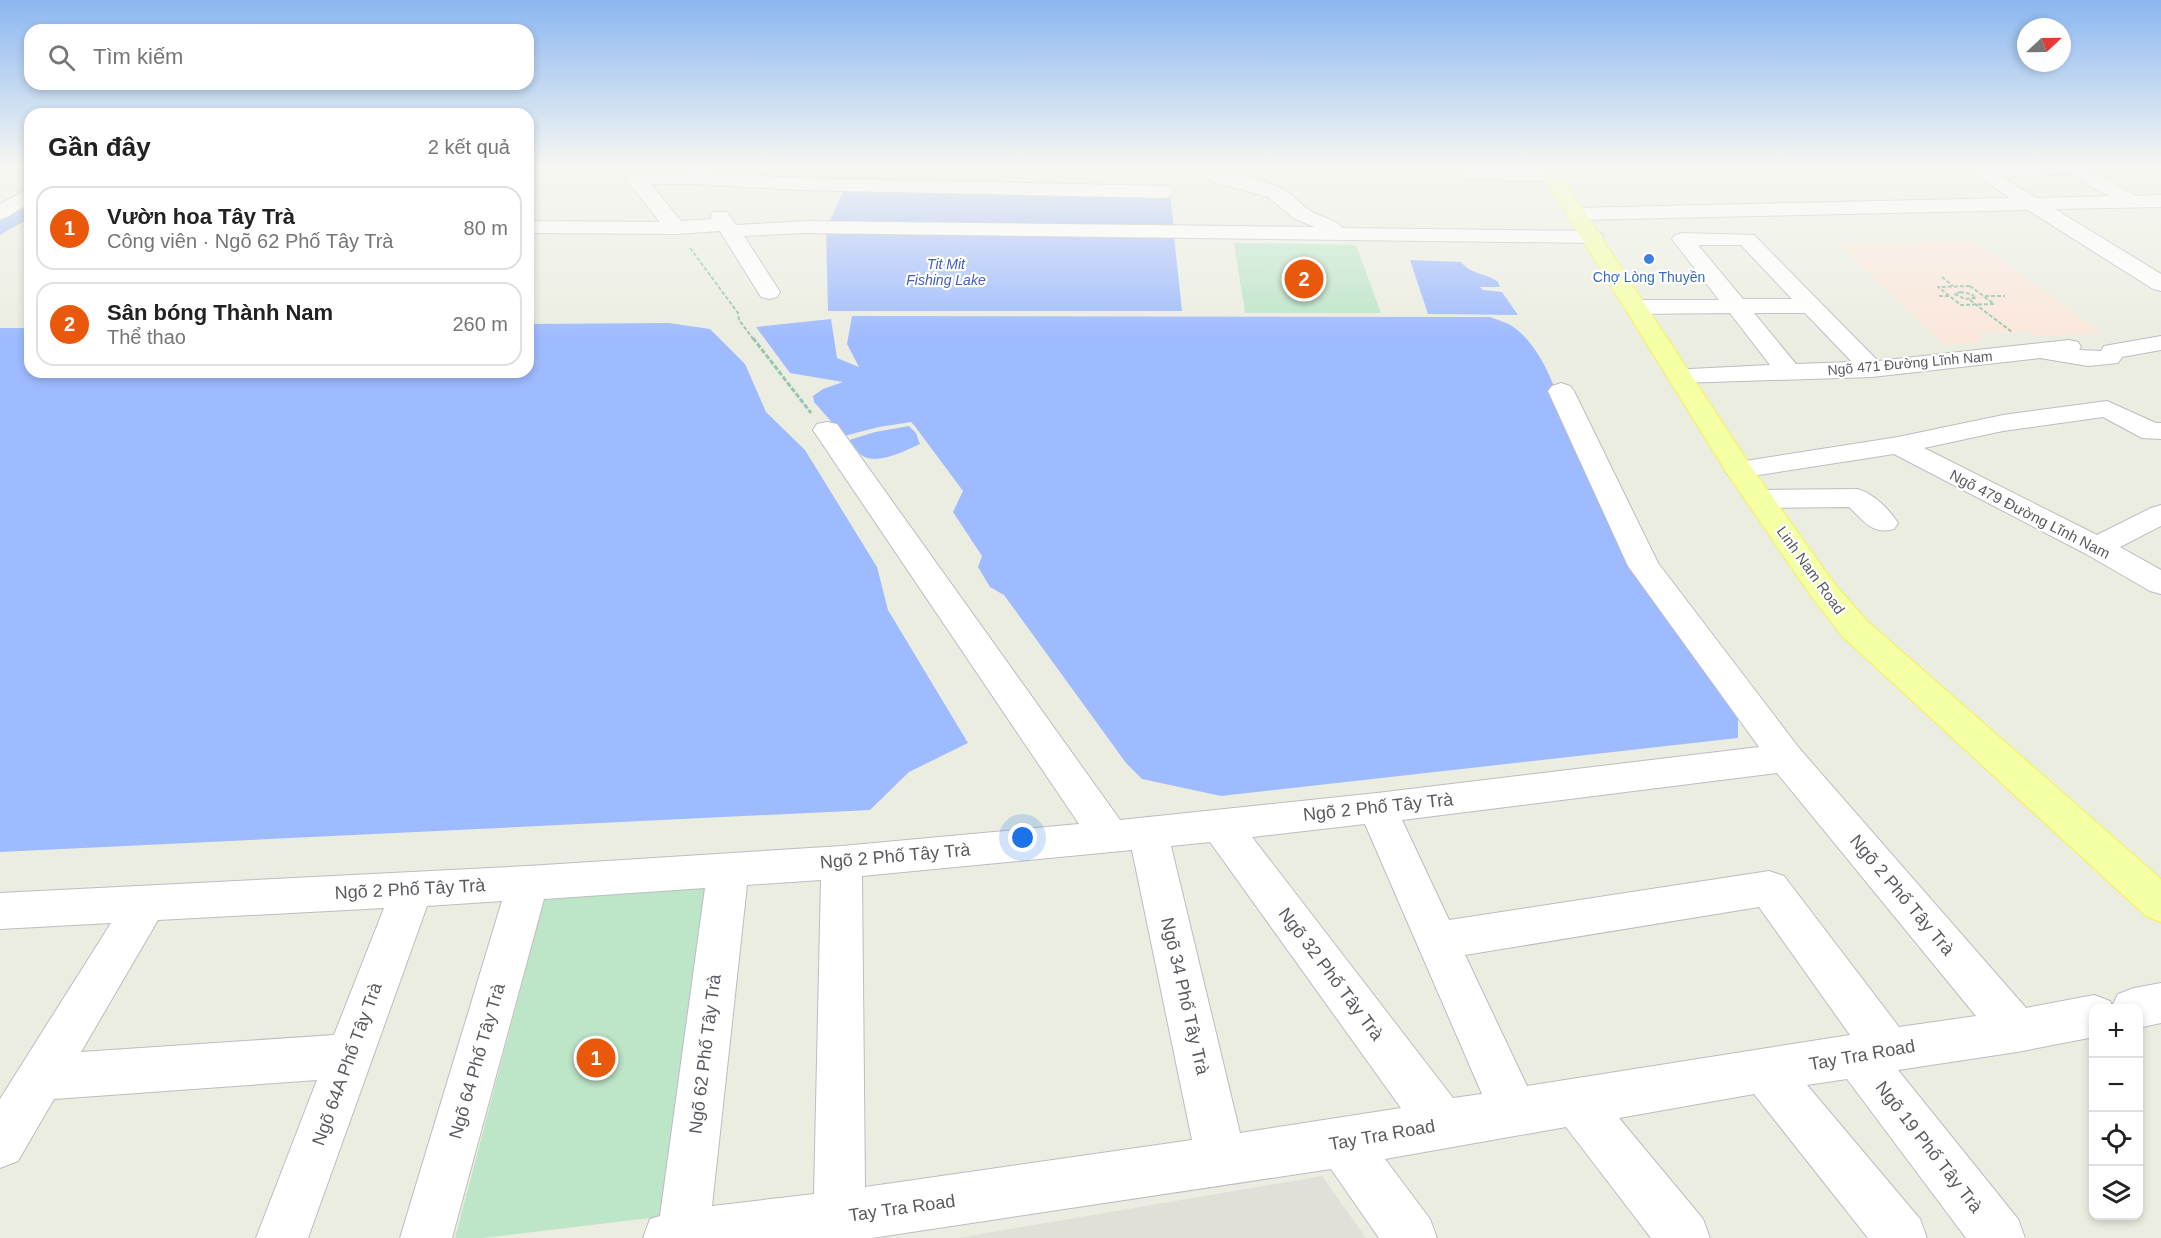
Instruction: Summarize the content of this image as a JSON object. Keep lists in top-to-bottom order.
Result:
{
  "streets": {
    "main road": ["Linh Nam Road"],
    "street": [
      "Ngõ 471 Đường Lĩnh Nam",
      "Ngõ 479 Đường Lĩnh Nam",
      "Ngõ 2 Phố Tây Trà",
      "Ngõ 32 Phố Tây Trà",
      "Ngõ 34 Phố Tây Trà",
      "Ngõ 62 Phố Tây Trà",
      "Tay Tra Road",
      "Ngõ 64 Phố Tây Trà",
      "Ngõ 64A Phố Tây Trà",
      "Ngõ 19 Phố Tây Trà"
    ]
  },
  "crossings": [
    ["Ngõ 471 Đường Lĩnh Nam", "Linh Nam Road"],
    ["Ngõ 2 Phố Tây Trà", "Ngõ 32 Phố Tây Trà"],
    ["Ngõ 2 Phố Tây Trà", "Ngõ 34 Phố Tây Trà"],
    ["Ngõ 2 Phố Tây Trà", "Ngõ 62 Phố Tây Trà"],
    ["Ngõ 2 Phố Tây Trà", "Tay Tra Road"],
    ["Ngõ 2 Phố Tây Trà", "Ngõ 64 Phố Tây Trà"],
    ["Ngõ 2 Phố Tây Trà", "Ngõ 64A Phố Tây Trà"],
    ["Ngõ 32 Phố Tây Trà", "Tay Tra Road"],
    ["Ngõ 34 Phố Tây Trà", "Tay Tra Road"],
    ["Ngõ 62 Phố Tây Trà", "Tay Tra Road"],
    ["Tay Tra Road", "Ngõ 19 Phố Tây Trà"]
  ],
  "water": ["Tit Mit Fishing Lake"],
  "places": ["Chợ Lòng Thuyền"],
  "north": "right",
  "page": {
    "search": "Tìm kiếm",
    "heading": ["Gần đây", "2 kết quả"],
    "list": [
      {
        "mark": "1",
        "name": "Vườn hoa Tây Trà",
        "note": "Công viên · Ngõ 62 Phố Tây Trà",
        "value": "80 m"
      },
      {
        "mark": "2",
        "name": "Sân bóng Thành Nam",
        "note": "Thể thao",
        "value": "260 m"
      }
    ],
    "pins": ["2", "1"],
    "map_buttons": ["+", "−"]
  }
}
